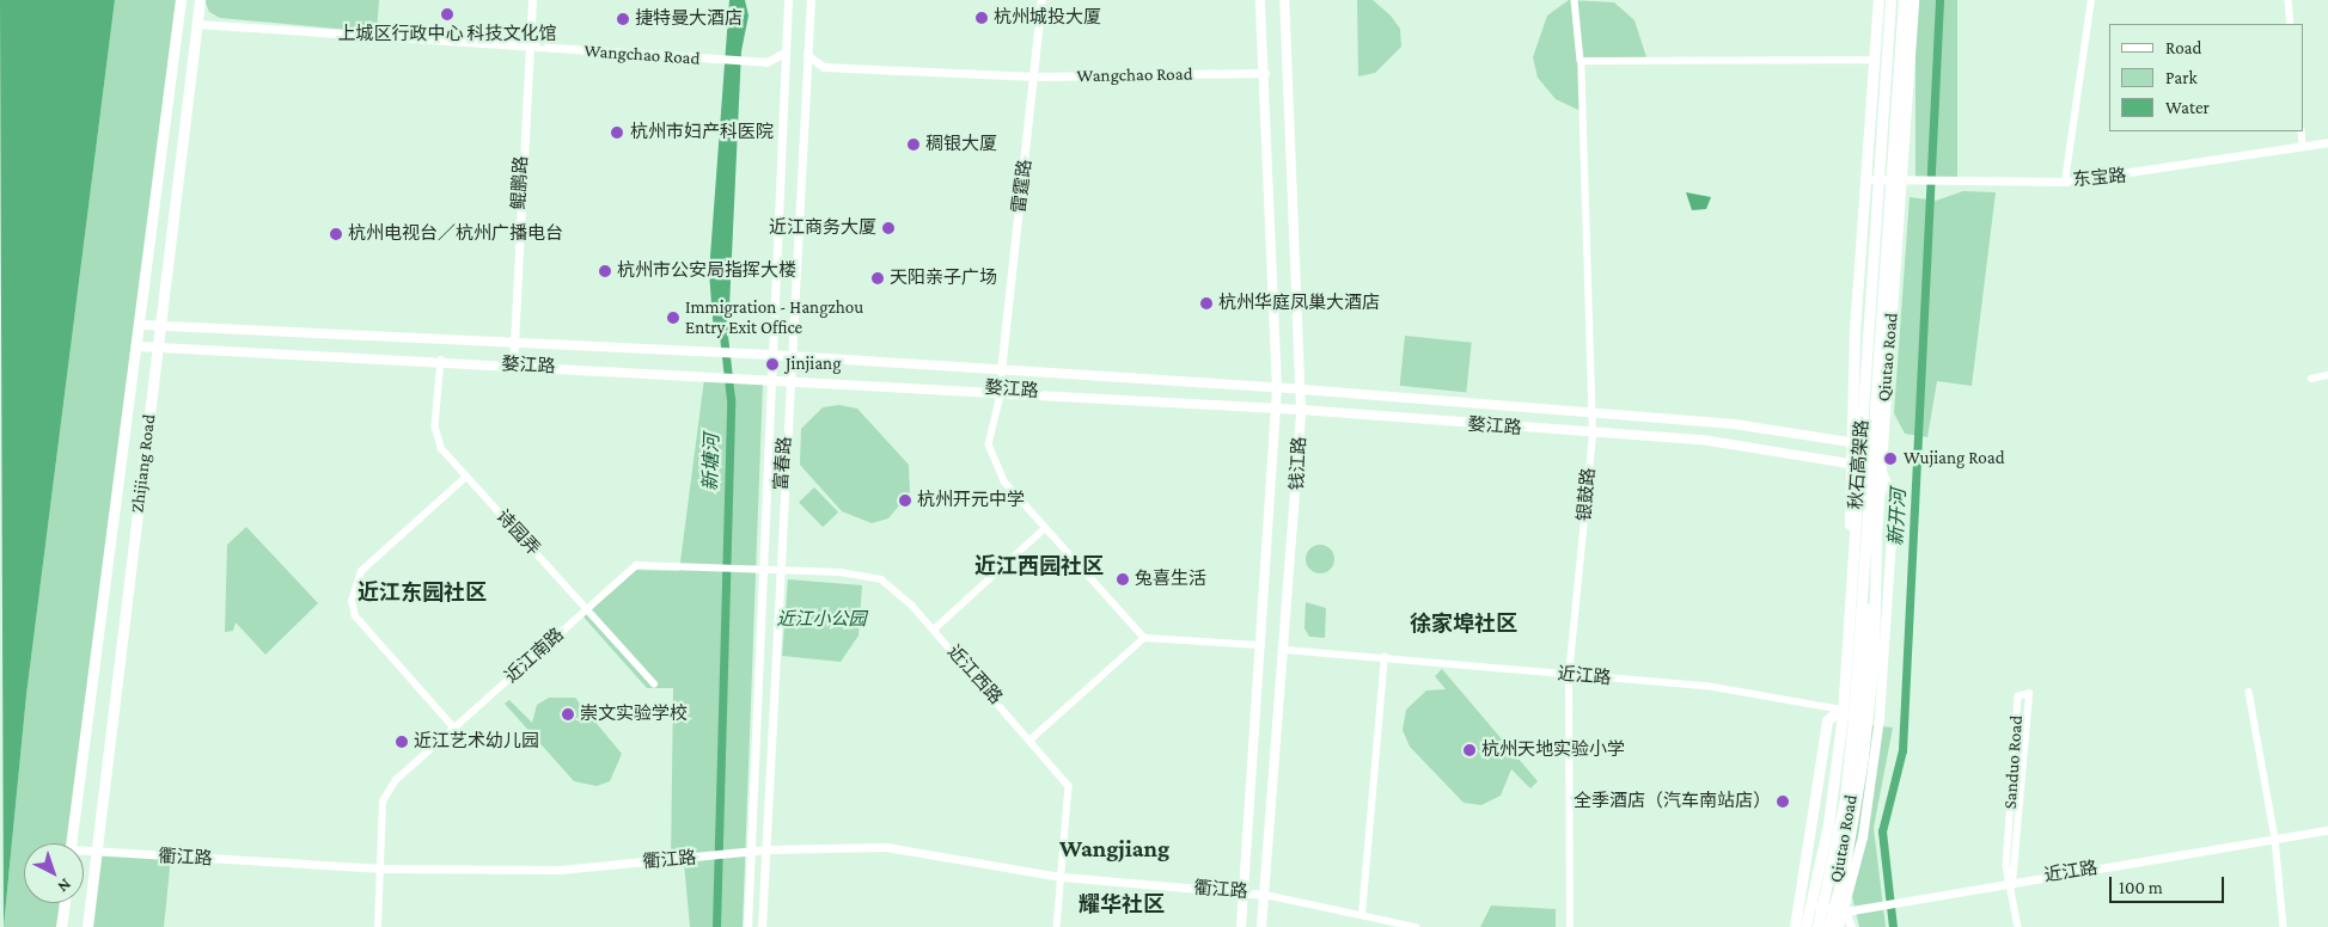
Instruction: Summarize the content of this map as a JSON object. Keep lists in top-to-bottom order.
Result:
{
  "streets": {
    "main road": [
      "Qiutao Road",
      "婺江路",
      "Zhijiang Road",
      "钱江路",
      "秋石高架路"
    ],
    "street": [
      "Wangchao Road",
      "东宝路",
      "鲲鹏路",
      "雷霆路",
      "富春路",
      "银鼓路",
      "诗园弄",
      "近江南路",
      "近江西路",
      "近江路",
      "Sanduo Road",
      "衢江路"
    ]
  },
  "crossings": [
    ["Wangchao Road", "鲲鹏路"],
    ["Wangchao Road", "雷霆路"],
    ["Wangchao Road", "Zhijiang Road"],
    ["Wangchao Road", "钱江路"],
    ["东宝路", "Qiutao Road"],
    ["鲲鹏路", "婺江路"],
    ["雷霆路", "婺江路"],
    ["Qiutao Road", "婺江路"],
    ["Qiutao Road", "秋石高架路"],
    ["Qiutao Road", "近江路"],
    ["婺江路", "Zhijiang Road"],
    ["婺江路", "富春路"],
    ["婺江路", "钱江路"],
    ["婺江路", "银鼓路"],
    ["婺江路", "诗园弄"],
    ["Zhijiang Road", "衢江路"],
    ["富春路", "近江南路"],
    ["富春路", "近江西路"],
    ["富春路", "衢江路"],
    ["钱江路", "近江路"],
    ["钱江路", "衢江路"],
    ["银鼓路", "近江路"],
    ["诗园弄", "近江南路"],
    ["近江南路", "近江西路"],
    ["近江南路", "衢江路"],
    ["近江西路", "衢江路"],
    ["近江路", "Sanduo Road"]
  ],
  "districts": [
    "近江西园社区",
    "近江东园社区",
    "徐家埠社区",
    "Wangjiang",
    "耀华社区"
  ],
  "water": ["新塘河", "新开河"],
  "parks": ["近江小公园"],
  "places": [
    "上城区行政中心 科技文化馆",
    "杭州城投大厦",
    "捷特曼大酒店",
    "杭州市妇产科医院",
    "稠银大厦",
    "近江商务大厦",
    "杭州电视台／杭州广播电台",
    "杭州市公安局指挥大楼",
    "天阳亲子广场",
    "杭州华庭凤巢大酒店",
    "Immigration - Hangzhou Entry Exit Office",
    "Jinjiang",
    "Wujiang Road",
    "杭州开元中学",
    "兔喜生活",
    "崇文实验学校",
    "近江艺术幼儿园",
    "杭州天地实验小学",
    "全季酒店（汽车南站店）"
  ],
  "legend": ["Road", "Park", "Water"],
  "scale_bar": "100 m",
  "north": "bottom right"
}
